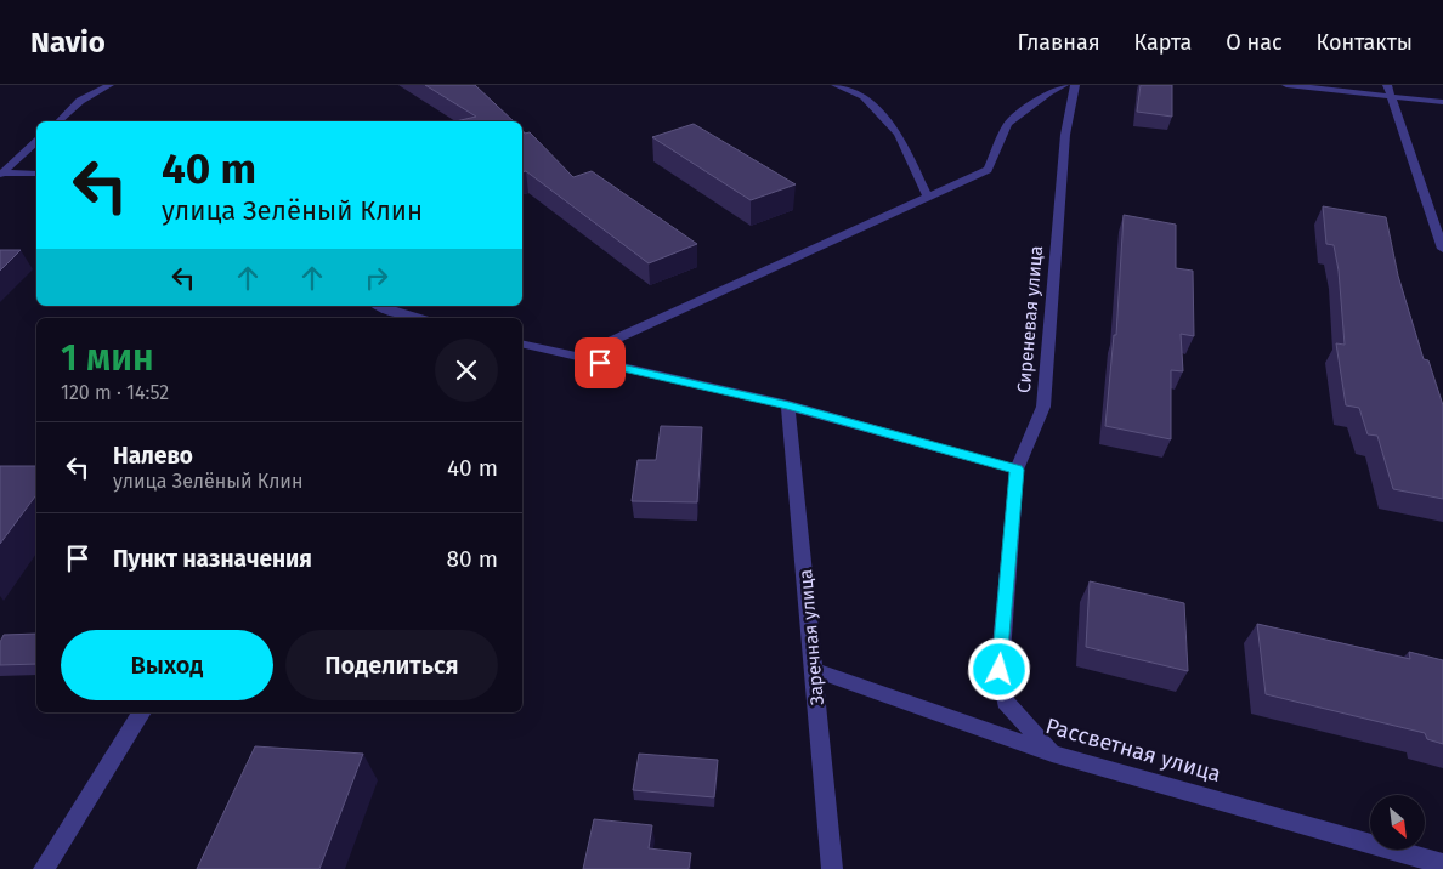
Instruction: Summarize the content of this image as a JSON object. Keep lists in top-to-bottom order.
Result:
{
  "streets": {
    "street": ["Сиреневая улица", "Заречная улица", "Рассветная улица"]
  },
  "crossings": [
    ["Сиреневая улица", "Рассветная улица"],
    ["Заречная улица", "Рассветная улица"]
  ],
  "north": "bottom right",
  "page": {
    "header": "Navio",
    "nav": [
      "Главная",
      "Карта",
      "О нас",
      "Контакты"
    ],
    "turn": ["40 m", "улица Зелёный Клин"],
    "heading": ["1 мин", "120 m · 14:52"],
    "list": [
      {
        "name": "Налево",
        "note": "улица Зелёный Клин",
        "value": "40 m"
      },
      {
        "name": "Пункт назначения",
        "value": "80 m"
      }
    ],
    "buttons": ["Выход", "Поделиться"]
  }
}
